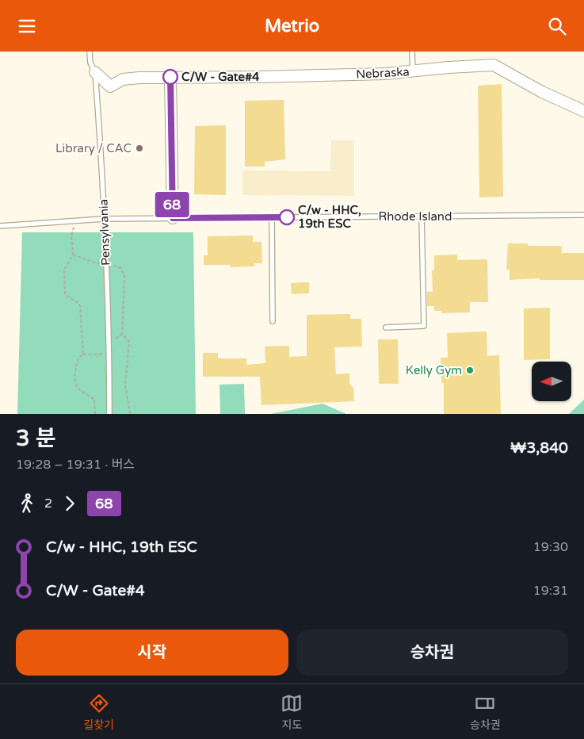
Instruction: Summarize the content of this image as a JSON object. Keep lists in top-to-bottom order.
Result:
{
  "streets": {
    "street": ["Nebraska"],
    "lane": ["Rhode Island", "Pensylvania"]
  },
  "crossings": [
    ["Nebraska", "Pensylvania"],
    ["Rhode Island", "Pensylvania"]
  ],
  "places": [
    "C/W - Gate#4",
    "Library / CAC",
    "C/w - HHC, 19th ESC",
    "Kelly Gym"
  ],
  "lines": ["bus line 68"],
  "north": "left",
  "page": {
    "header": "Metrio",
    "on_map": "68",
    "heading": ["3 분", "19:28 – 19:31 · 버스", "₩3,840"],
    "legs": ["2", "68"],
    "list": [
      {
        "name": "C/w - HHC, 19th ESC",
        "value": "19:30"
      },
      {
        "name": "C/W - Gate#4",
        "value": "19:31"
      }
    ],
    "buttons": ["시작", "승차권"],
    "tabs": ["길찾기", "지도", "승차권"]
  }
}
